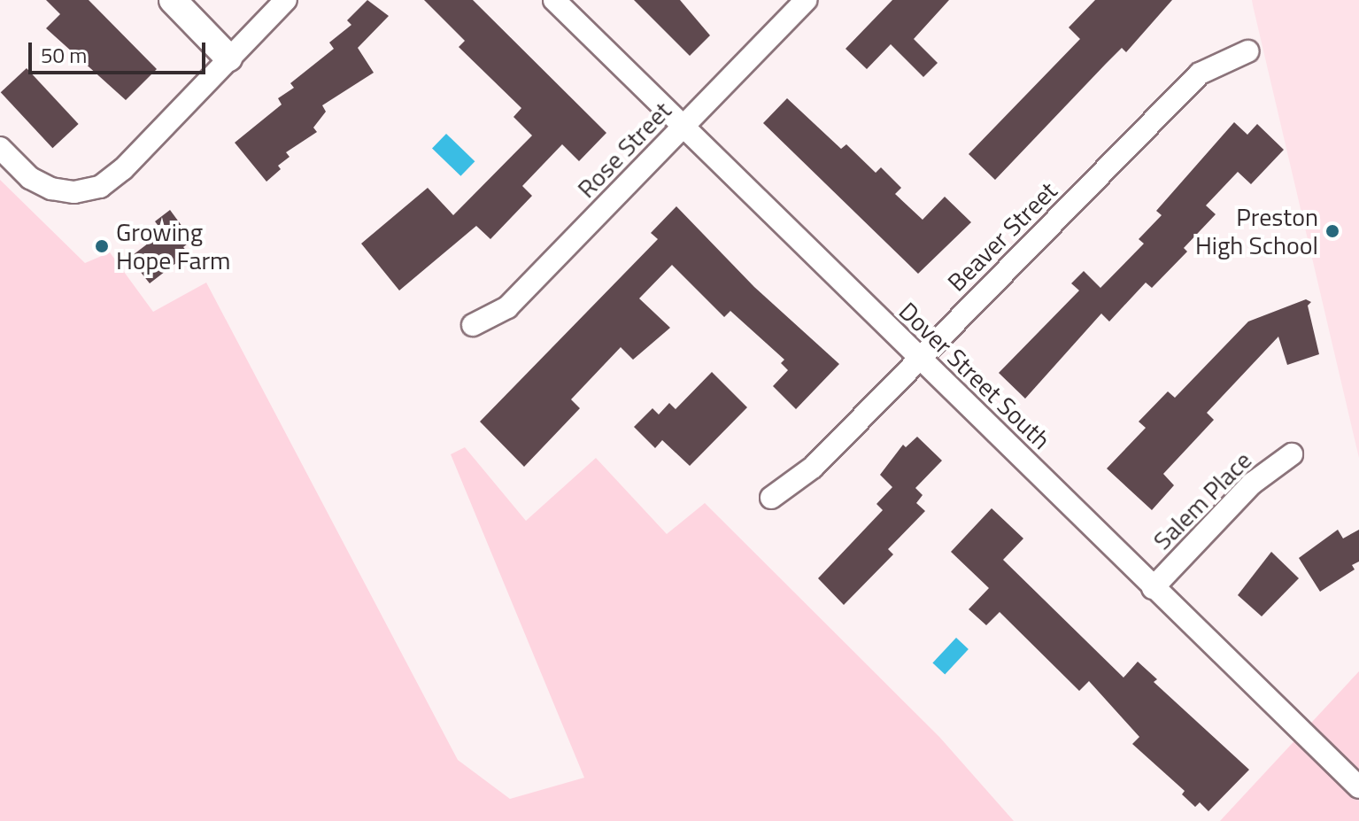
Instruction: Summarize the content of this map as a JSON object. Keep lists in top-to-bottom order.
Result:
{
  "streets": {
    "street": [
      "Rose Street",
      "Beaver Street",
      "Dover Street South",
      "Salem Place"
    ]
  },
  "crossings": [
    ["Rose Street", "Dover Street South"],
    ["Beaver Street", "Dover Street South"],
    ["Dover Street South", "Salem Place"]
  ],
  "places": ["Preston High School", "Growing Hope Farm"],
  "scale_bar": "50 m"
}
